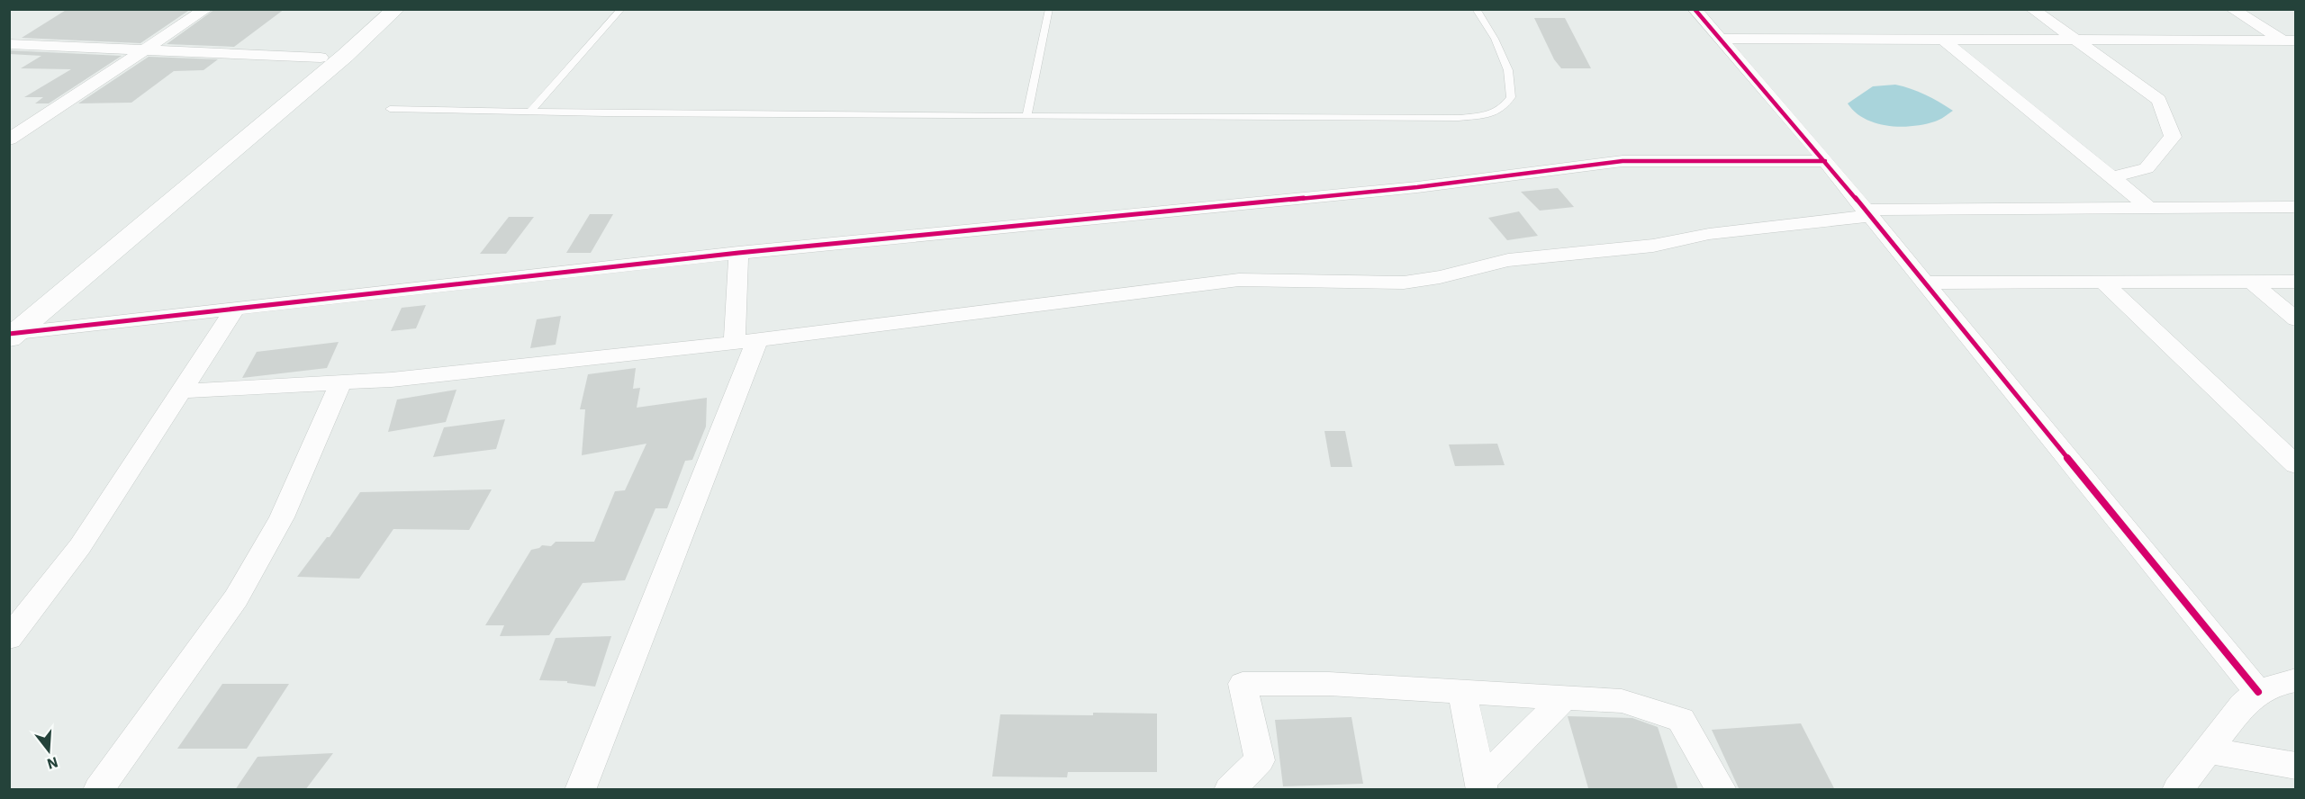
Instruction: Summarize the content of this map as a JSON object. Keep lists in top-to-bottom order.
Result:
{
  "north": "bottom"
}
